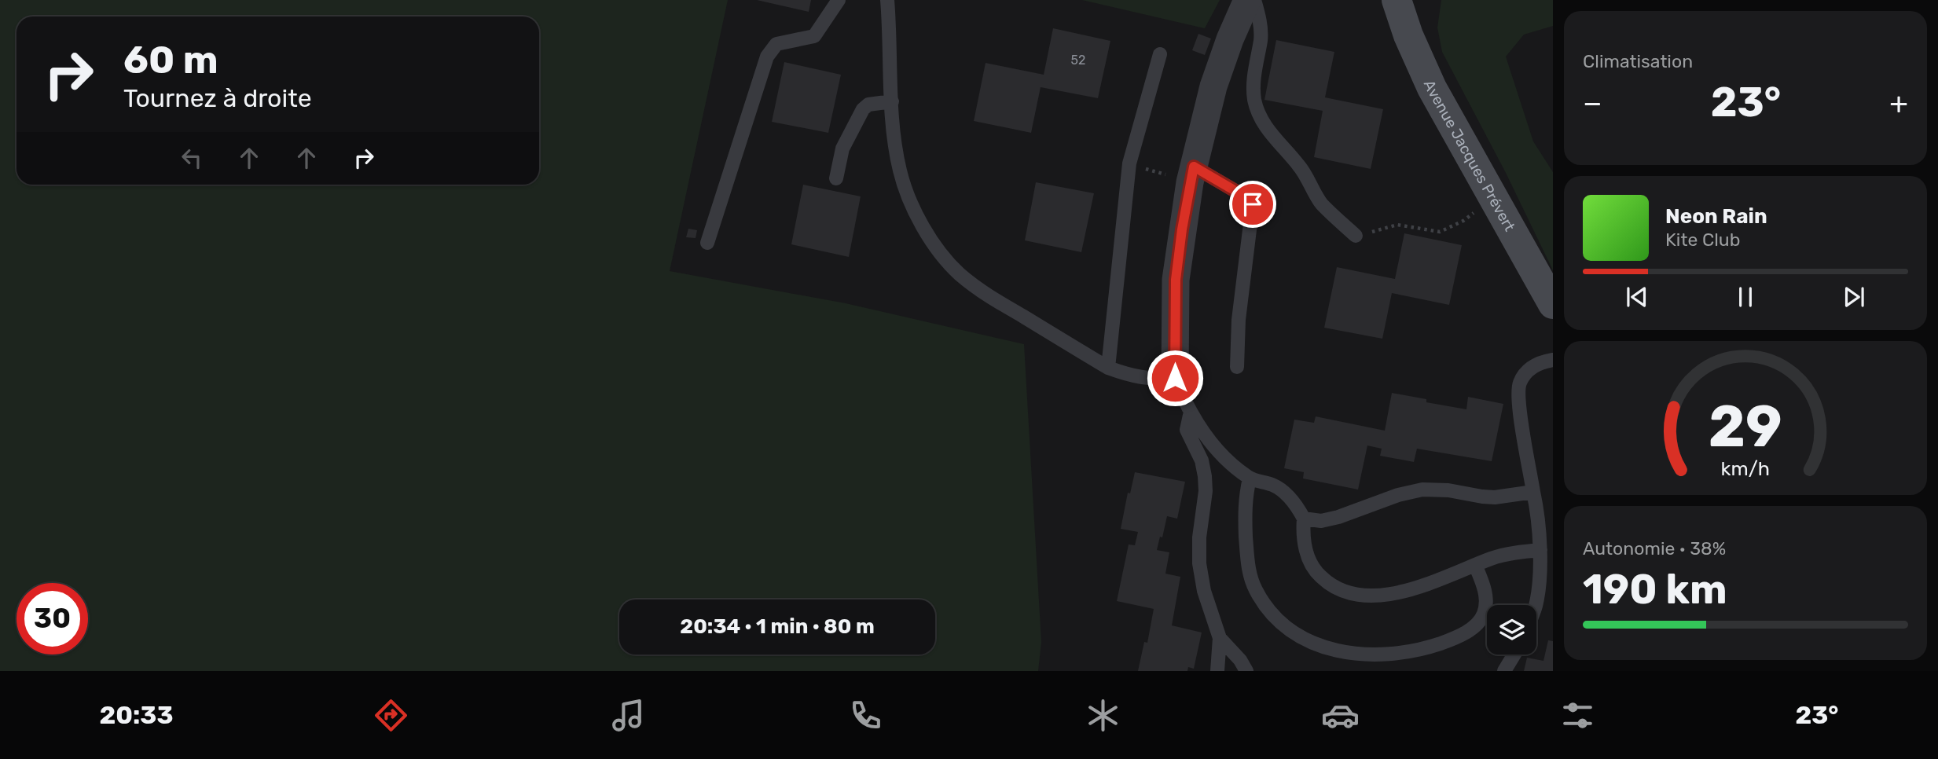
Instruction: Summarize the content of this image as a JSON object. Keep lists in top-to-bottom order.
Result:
{
  "streets": {
    "street": ["Avenue Jacques Prévert"]
  },
  "house_numbers": ["52"],
  "page": {
    "tile": [
      "Climatisation",
      ["Autonomie · 38%", "190 km"]
    ],
    "turn": ["60 m", "Tournez à droite"],
    "heat": ["−", "23°", "+"],
    "song": ["Neon Rain", "Kite Club"],
    "limit": "30",
    "trip": "20:34 · 1 min · 80 m",
    "tabs": ["20:33", "23°"],
    "gauge": ["29", "km/h"]
  }
}
